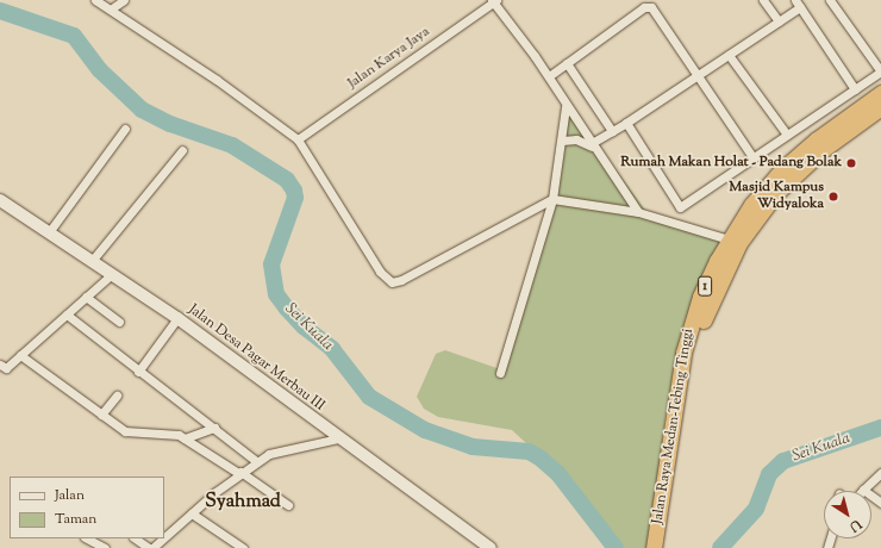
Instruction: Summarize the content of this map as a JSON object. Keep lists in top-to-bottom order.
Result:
{
  "streets": {
    "highway": ["1", "Jalan Raya Medan-Tebing Tinggi"],
    "street": ["Jalan Karya Jaya", "Jalan Desa Pagar Merbau III"]
  },
  "districts": ["Syahmad"],
  "water": ["Sei Kuala"],
  "places": ["Rumah Makan Holat - Padang Bolak", "Masjid Kampus Widyaloka"],
  "legend": ["Jalan", "Taman"],
  "north": "bottom right"
}
